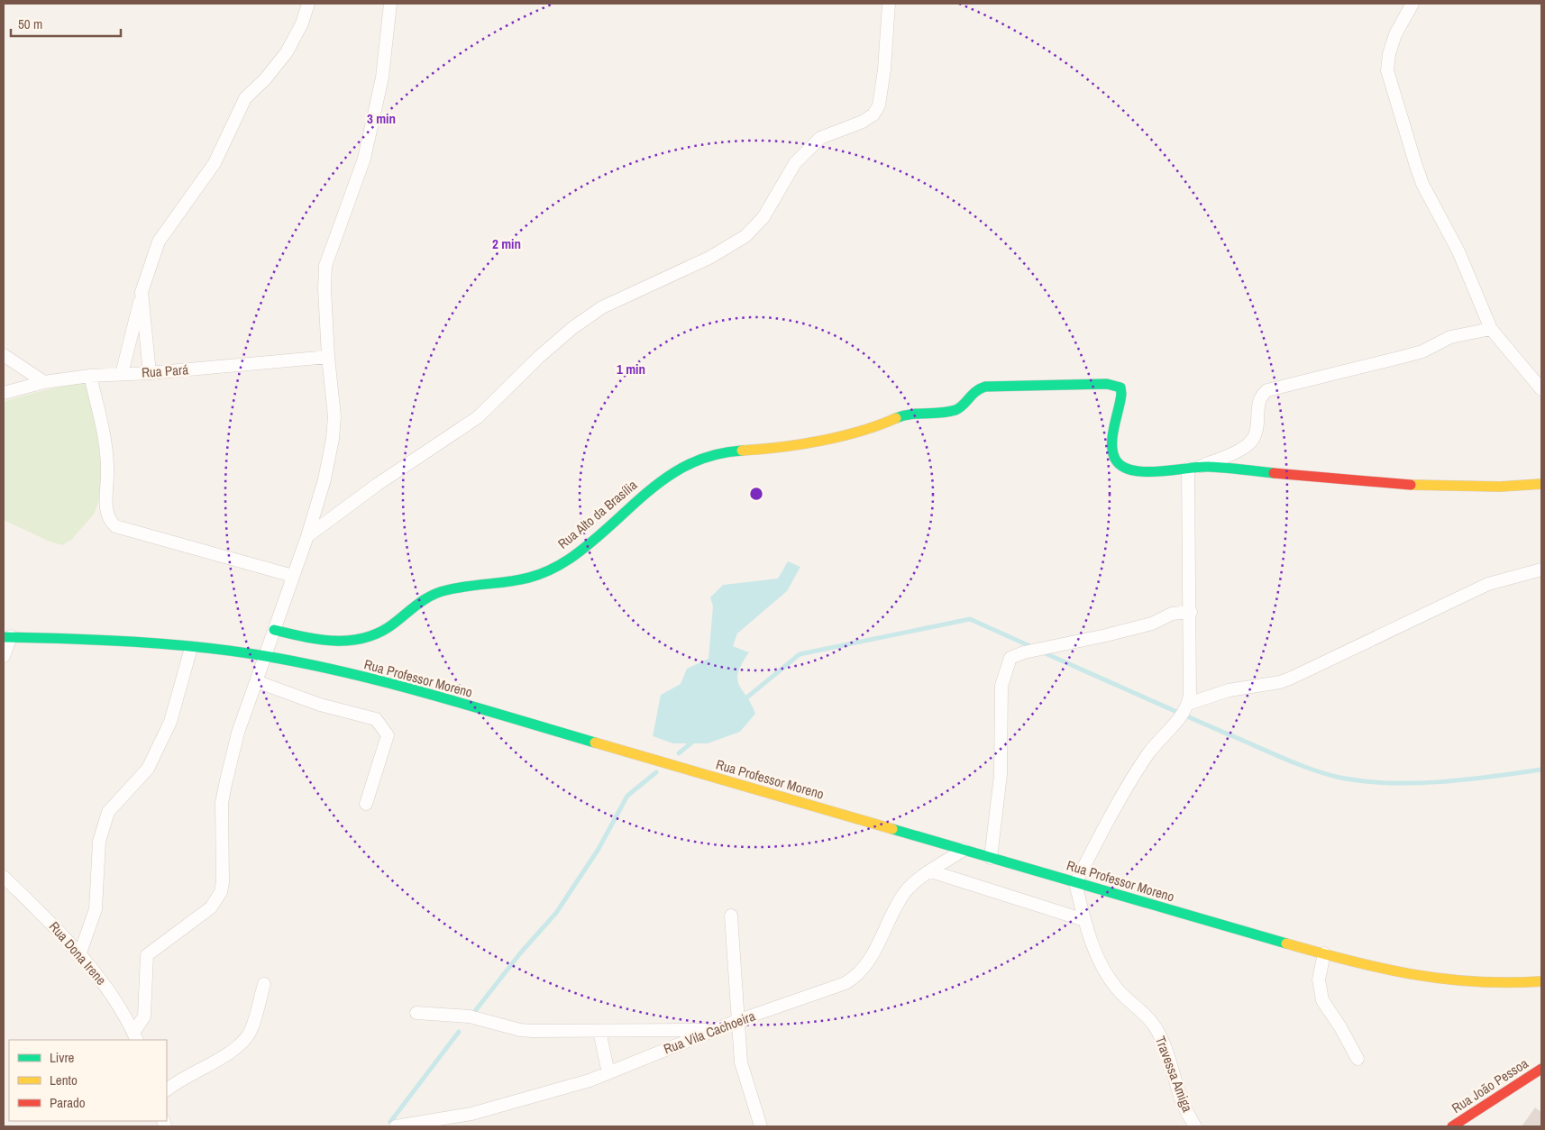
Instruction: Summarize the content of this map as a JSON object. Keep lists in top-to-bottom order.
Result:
{
  "streets": {
    "main road": ["Rua Alto da Brasília", "Rua Professor Moreno", "Rua João Pessoa"],
    "street": [
      "Rua Pará",
      "Rua Dona Irene",
      "Rua Vila Cachoeira",
      "Travessa Amiga"
    ]
  },
  "crossings": [
    ["Rua Professor Moreno", "Rua Vila Cachoeira"],
    ["Rua Professor Moreno", "Travessa Amiga"]
  ],
  "legend": ["Livre", "Lento", "Parado"],
  "scale_bar": "50 m",
  "rings": ["3 min", "2 min", "1 min"]
}
